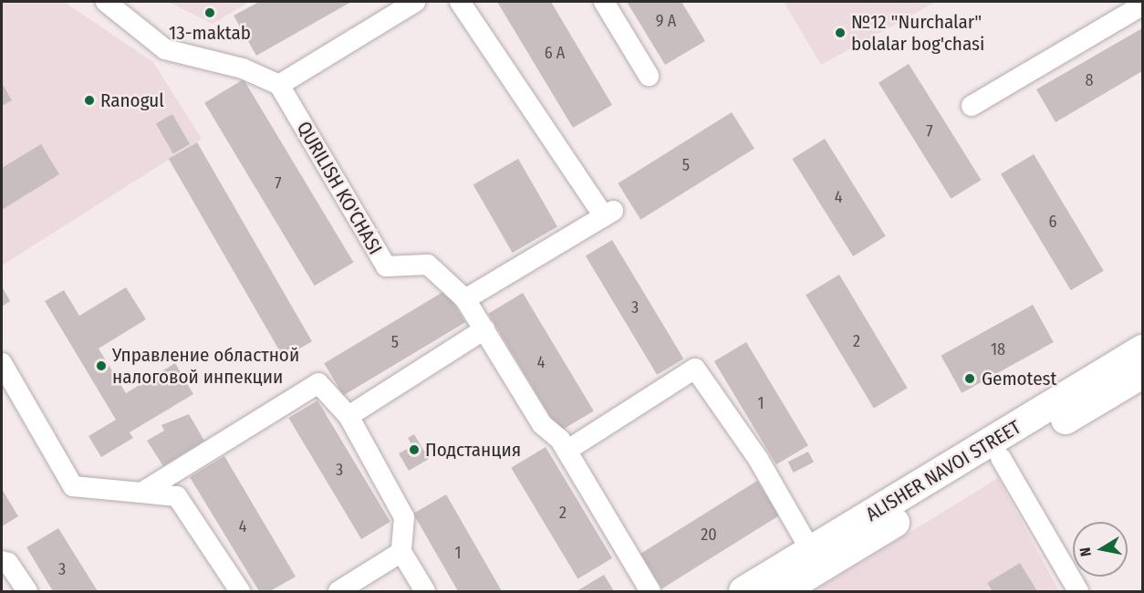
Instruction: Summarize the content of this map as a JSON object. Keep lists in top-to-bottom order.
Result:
{
  "streets": {
    "main road": ["ALISHER NAVOI STREET"],
    "street": ["QURILISH KO'CHASI"]
  },
  "places": [
    "13-maktab",
    "№12 \"Nurchalar\" bolalar bog'chasi",
    "Ranogul",
    "Управление областной налоговой инпекции",
    "Gemotest",
    "Подстанция"
  ],
  "house_numbers": [
    "9 А",
    "6 А",
    "8",
    "7",
    "5",
    "7",
    "4",
    "6",
    "3",
    "2",
    "5",
    "18",
    "4",
    "1",
    "3",
    "2",
    "4",
    "20",
    "1",
    "3"
  ],
  "north": "left"
}
